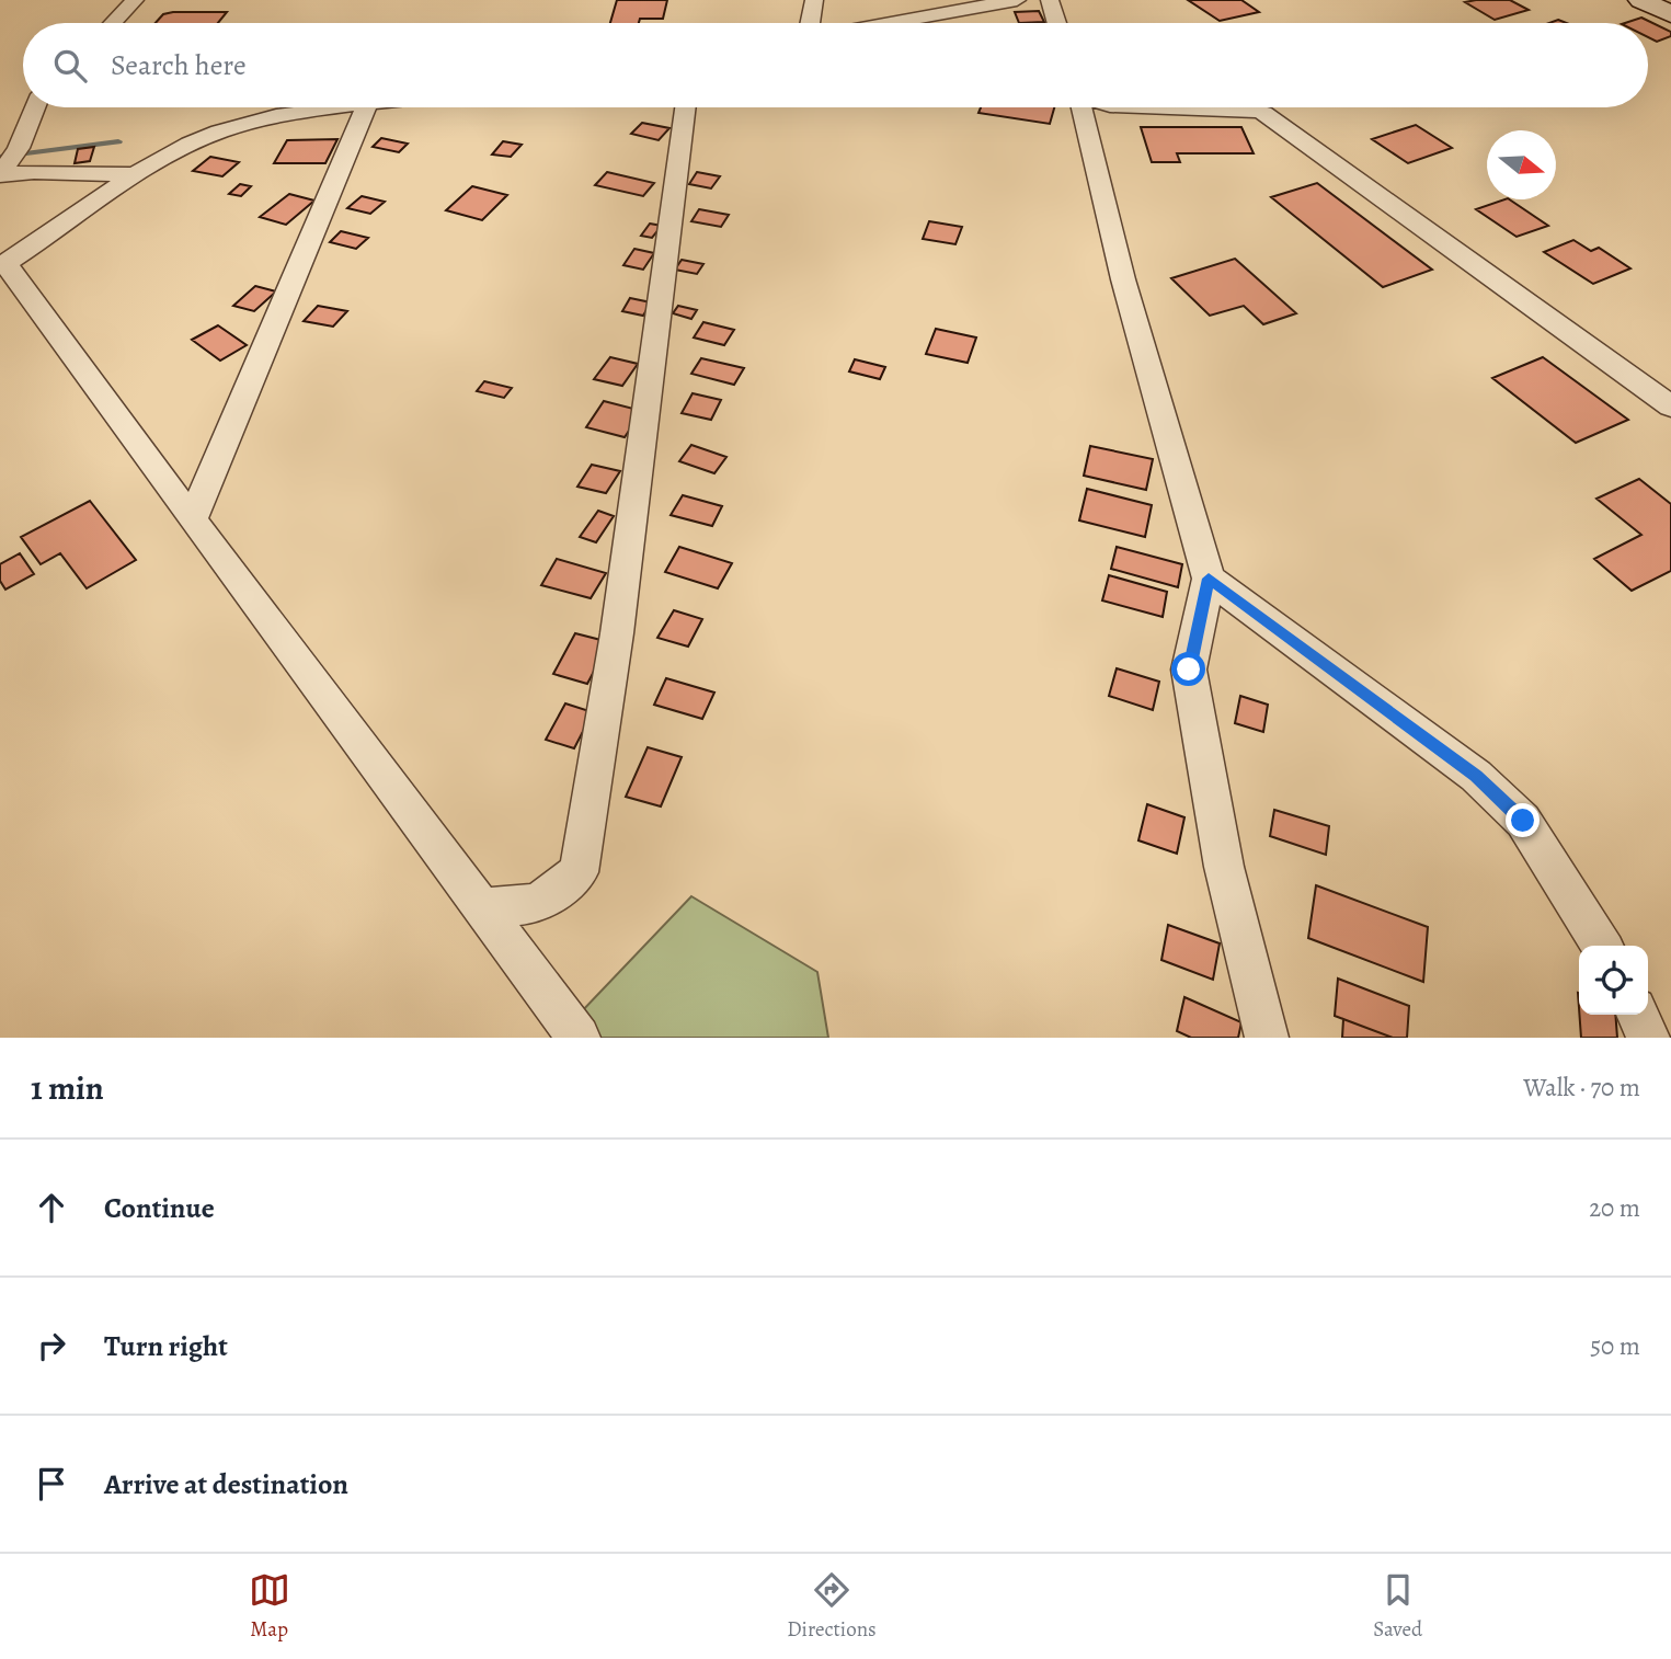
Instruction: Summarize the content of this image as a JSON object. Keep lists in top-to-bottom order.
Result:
{
  "north": "right",
  "page": {
    "search": "Search here",
    "heading": ["1 min", "Walk · 70 m"],
    "list": [
      ["Continue", "20 m"],
      ["Turn right", "50 m"],
      "Arrive at destination"
    ],
    "nav": ["Map", "Directions", "Saved"]
  }
}
